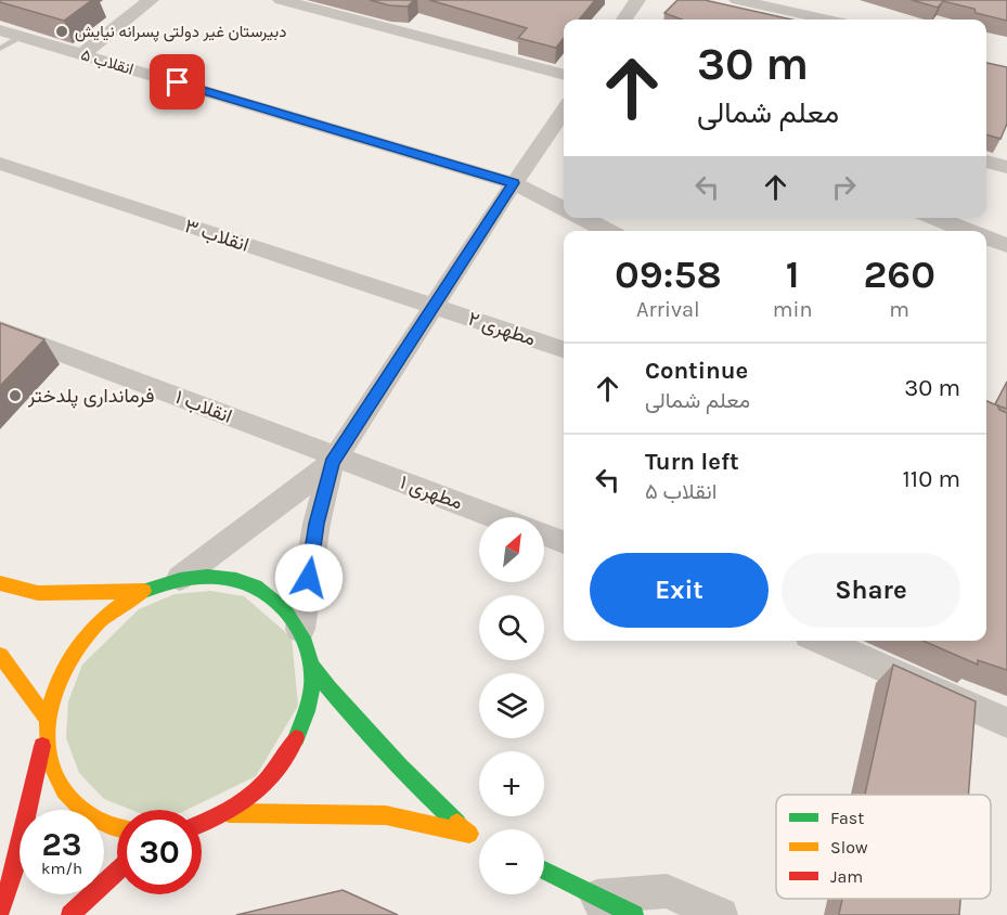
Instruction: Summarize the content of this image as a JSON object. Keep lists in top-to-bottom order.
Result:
{
  "streets": {
    "street": [
      "انقلاب ۵",
      "انقلاب ۳",
      "مطهری ۲",
      "انقلاب ۱",
      "مطهری ۱"
    ]
  },
  "crossings": [
    ["انقلاب ۳", "مطهری ۲"],
    ["انقلاب ۱", "مطهری ۱"]
  ],
  "places": ["دبیرستان غیر دولتی پسرانه نیایش", "فرمانداری پلدختر"],
  "legend": ["Fast", "Slow", "Jam"],
  "north": "top right",
  "page": {
    "turn": ["30 m", "معلم شمالی"],
    "eta": [
      "09:58",
      "Arrival",
      "1",
      "min",
      "260",
      "m"
    ],
    "list": [
      {
        "name": "Continue",
        "note": "معلم شمالی",
        "value": "30 m"
      },
      {
        "name": "Turn left",
        "note": "انقلاب ۵",
        "value": "110 m"
      }
    ],
    "map_buttons": ["+", "−"],
    "buttons": ["Exit", "Share"],
    "speed": "23 km/h",
    "limit": "30"
  }
}
